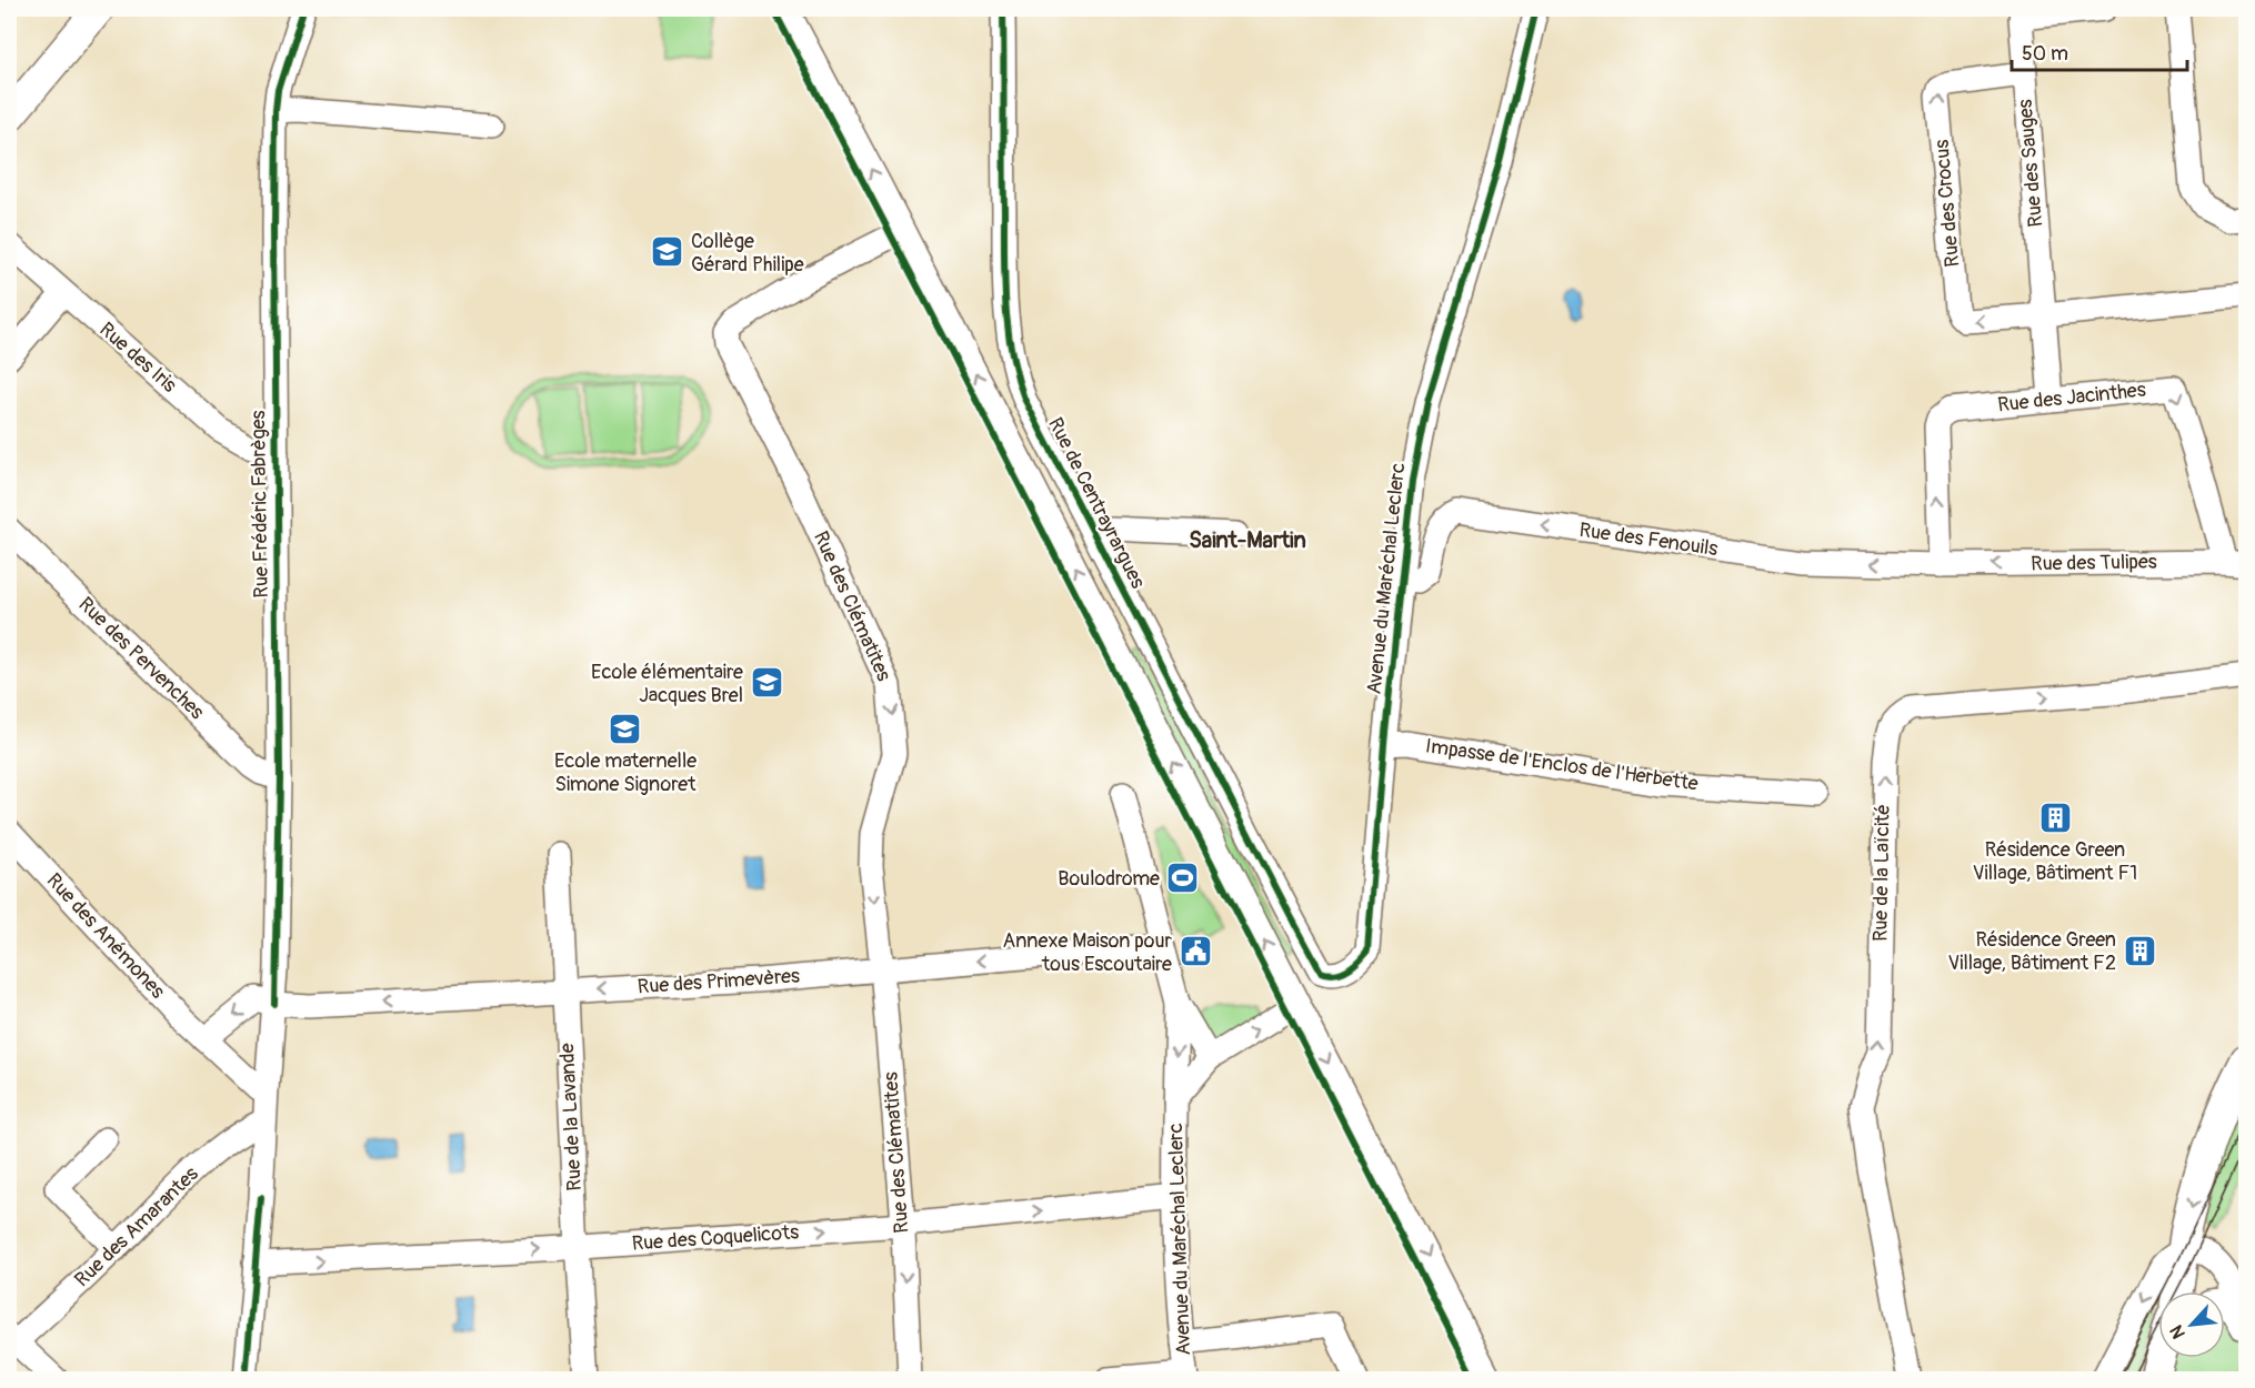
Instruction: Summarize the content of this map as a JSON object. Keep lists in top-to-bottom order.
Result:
{
  "streets": {
    "street": [
      "Rue des Sauges",
      "Rue des Crocus",
      "Rue des Iris",
      "Rue des Jacinthes",
      "Rue de Centrayrargues",
      "Rue Frédéric Fabrèges",
      "Rue des Fenouils",
      "Rue des Tulipes",
      "Avenue du Maréchal Leclerc",
      "Rue des Clématites",
      "Rue des Pervenches",
      "Impasse de l'Enclos de l'Herbette",
      "Rue de la Laïcité",
      "Rue des Anémones",
      "Rue des Primevères",
      "Rue de la Lavande",
      "Rue des Amarantes",
      "Rue des Coquelicots"
    ]
  },
  "crossings": [
    ["Rue des Sauges", "Rue des Crocus"],
    ["Rue des Sauges", "Rue des Jacinthes"],
    ["Rue des Iris", "Rue Frédéric Fabrèges"],
    ["Rue des Jacinthes", "Rue des Fenouils"],
    ["Rue des Jacinthes", "Rue des Tulipes"],
    ["Rue de Centrayrargues", "Avenue du Maréchal Leclerc"],
    ["Rue Frédéric Fabrèges", "Rue des Pervenches"],
    ["Rue Frédéric Fabrèges", "Rue des Anémones"],
    ["Rue Frédéric Fabrèges", "Rue des Primevères"],
    ["Rue Frédéric Fabrèges", "Rue des Amarantes"],
    ["Rue Frédéric Fabrèges", "Rue des Coquelicots"],
    ["Rue des Fenouils", "Rue des Tulipes"],
    ["Rue des Fenouils", "Avenue du Maréchal Leclerc"],
    ["Avenue du Maréchal Leclerc", "Impasse de l'Enclos de l'Herbette"],
    ["Avenue du Maréchal Leclerc", "Rue des Primevères"],
    ["Avenue du Maréchal Leclerc", "Rue des Coquelicots"],
    ["Rue des Clématites", "Rue des Primevères"],
    ["Rue des Clématites", "Rue des Coquelicots"],
    ["Rue des Primevères", "Rue de la Lavande"],
    ["Rue de la Lavande", "Rue des Coquelicots"]
  ],
  "one_way": [
    "Rue des Fenouils",
    "Rue des Tulipes",
    "Rue des Clématites",
    "Rue des Primevères",
    "Rue des Coquelicots"
  ],
  "districts": ["Saint-Martin"],
  "places": {
    "school or university": ["Collège Gérard Philipe", "Ecole élémentaire Jacques Brel", "Ecole maternelle Simone Signoret"],
    "building": ["Résidence Green Village, Bâtiment F1", "Résidence Green Village, Bâtiment F2"],
    "sports": ["Boulodrome"],
    "public building": ["Annexe Maison pour tous Escoutaire"]
  },
  "scale_bar": "50 m",
  "north": "bottom left"
}
